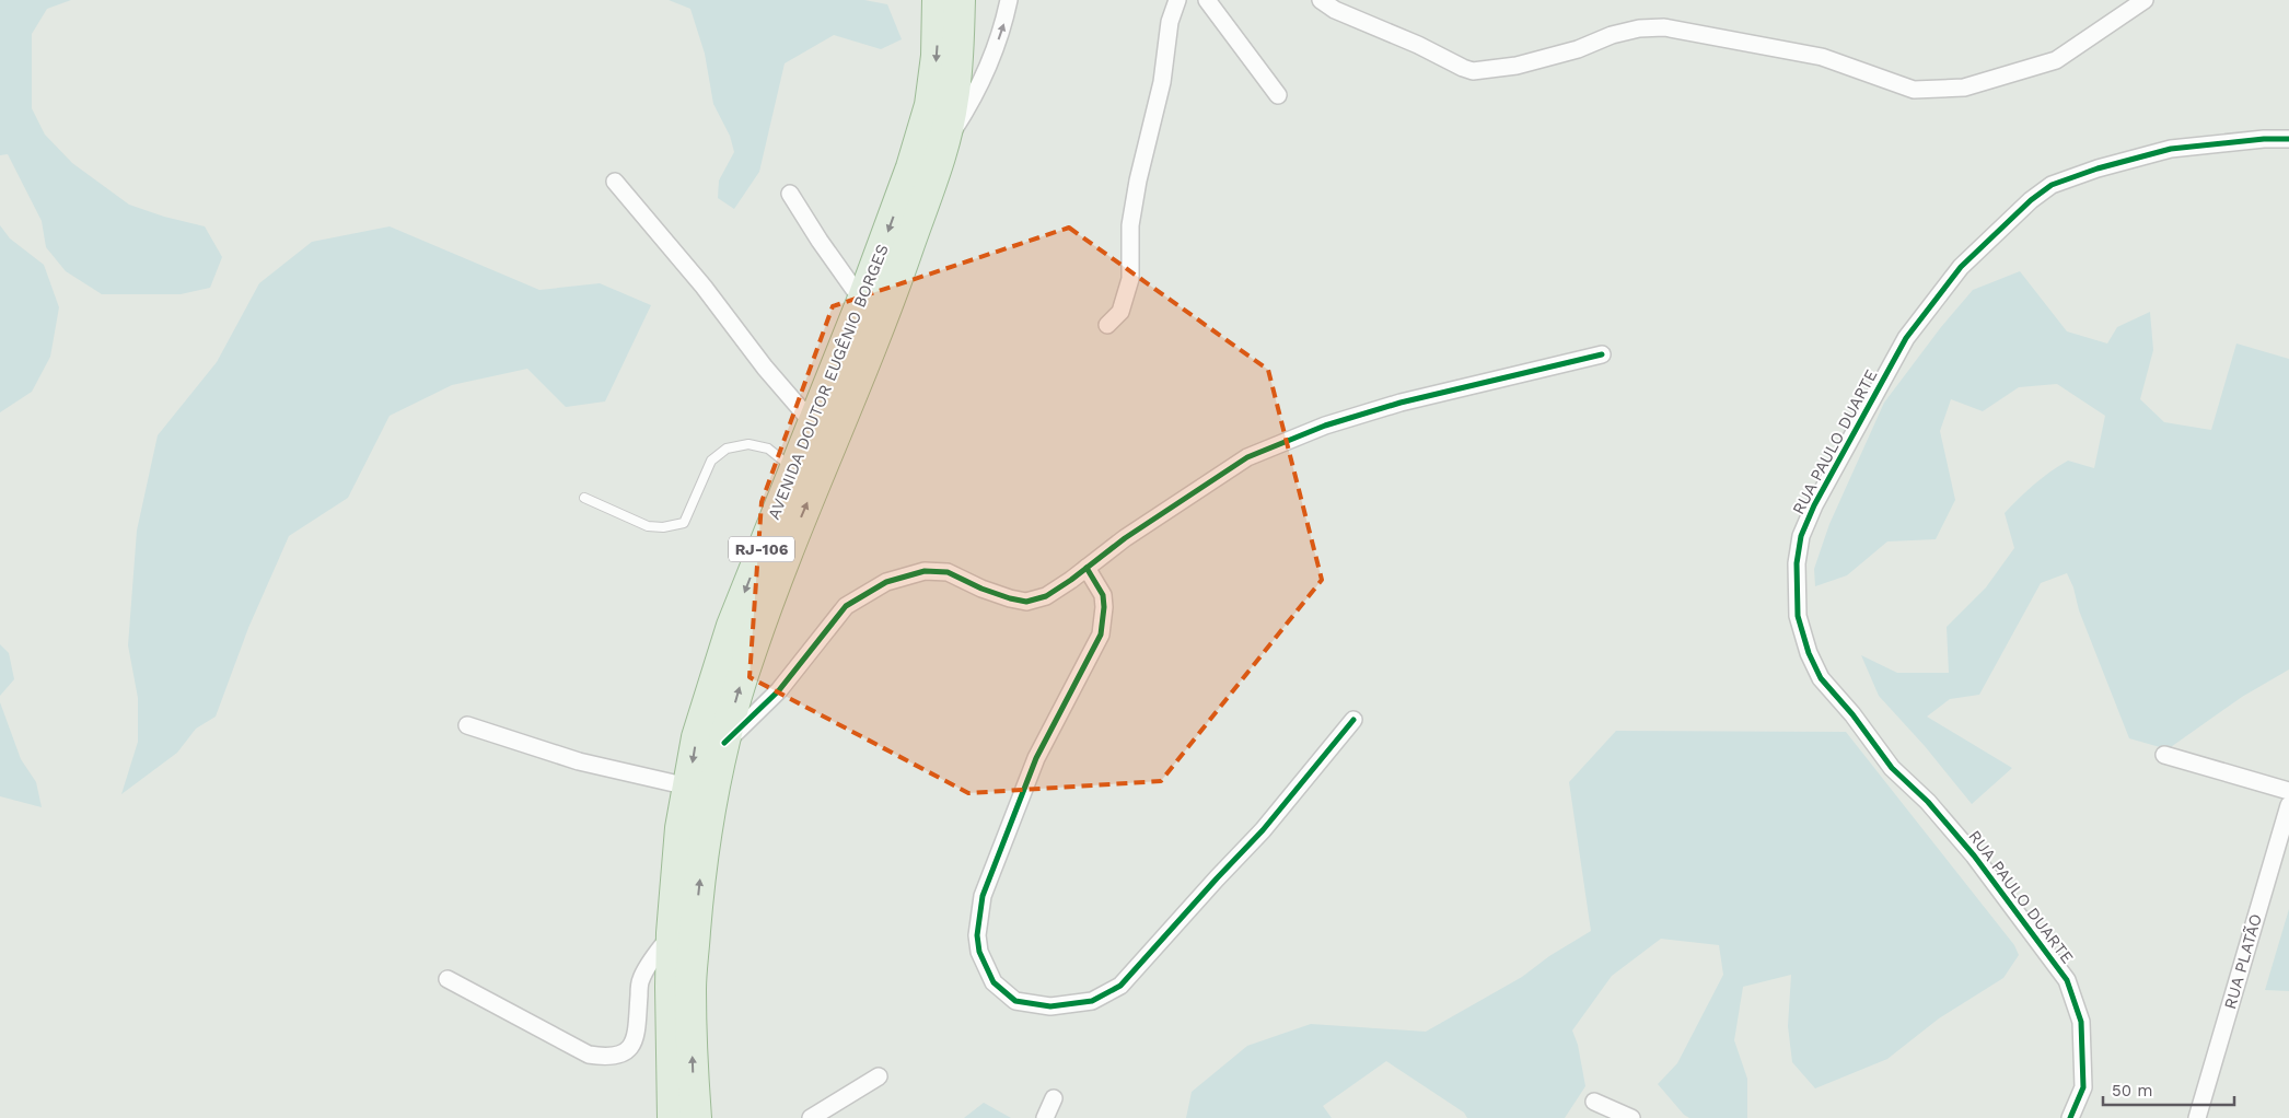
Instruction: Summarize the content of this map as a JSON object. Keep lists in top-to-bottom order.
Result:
{
  "streets": {
    "highway": ["AVENIDA DOUTOR EUGÊNIO BORGES", "RJ-106"],
    "street": ["RUA PAULO DUARTE", "RUA PLATÃO"]
  },
  "scale_bar": "50 m"
}
